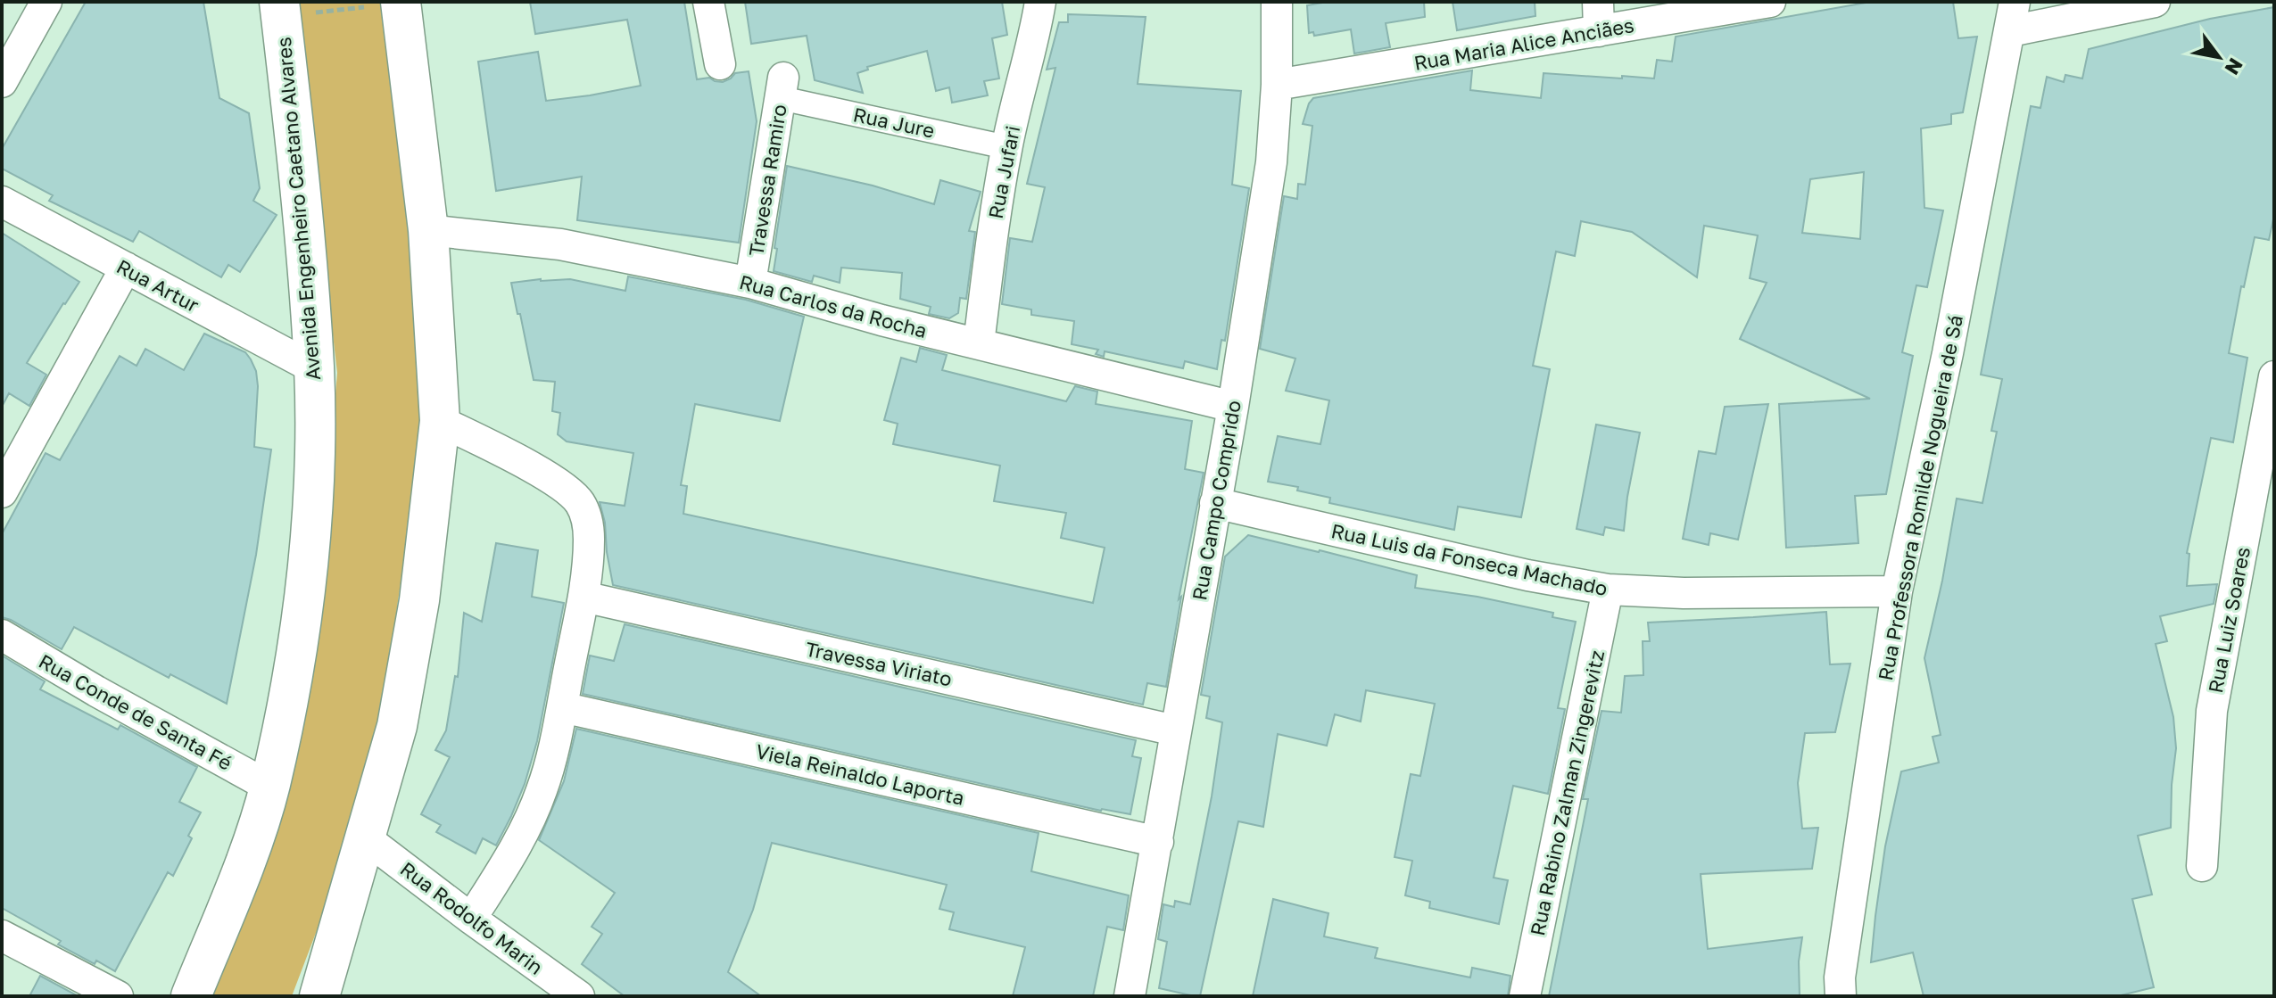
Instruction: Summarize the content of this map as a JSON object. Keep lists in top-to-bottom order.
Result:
{
  "streets": {
    "main road": ["Avenida Engenheiro Caetano Alvares"],
    "street": [
      "Rua Maria Alice Anciães",
      "Rua Jure",
      "Rua Jufari",
      "Travessa Ramiro",
      "Rua Artur",
      "Rua Carlos da Rocha",
      "Rua Professora Romilde Nogueira de Sá",
      "Rua Campo Comprido",
      "Rua Luis da Fonseca Machado",
      "Rua Luiz Soares",
      "Travessa Viriato",
      "Rua Conde de Santa Fé",
      "Viela Reinaldo Laporta",
      "Rua Rabino Zalman Zingerevitz",
      "Rua Rodolfo Marin"
    ]
  },
  "crossings": [
    ["Rua Maria Alice Anciães", "Rua Campo Comprido"],
    ["Rua Jure", "Rua Jufari"],
    ["Rua Jure", "Travessa Ramiro"],
    ["Rua Jufari", "Rua Carlos da Rocha"],
    ["Travessa Ramiro", "Rua Carlos da Rocha"],
    ["Avenida Engenheiro Caetano Alvares", "Rua Artur"],
    ["Avenida Engenheiro Caetano Alvares", "Rua Conde de Santa Fé"],
    ["Rua Carlos da Rocha", "Rua Campo Comprido"],
    ["Rua Professora Romilde Nogueira de Sá", "Rua Luis da Fonseca Machado"],
    ["Rua Campo Comprido", "Rua Luis da Fonseca Machado"],
    ["Rua Campo Comprido", "Travessa Viriato"],
    ["Rua Campo Comprido", "Viela Reinaldo Laporta"],
    ["Rua Luis da Fonseca Machado", "Rua Rabino Zalman Zingerevitz"]
  ],
  "north": "bottom right"
}
